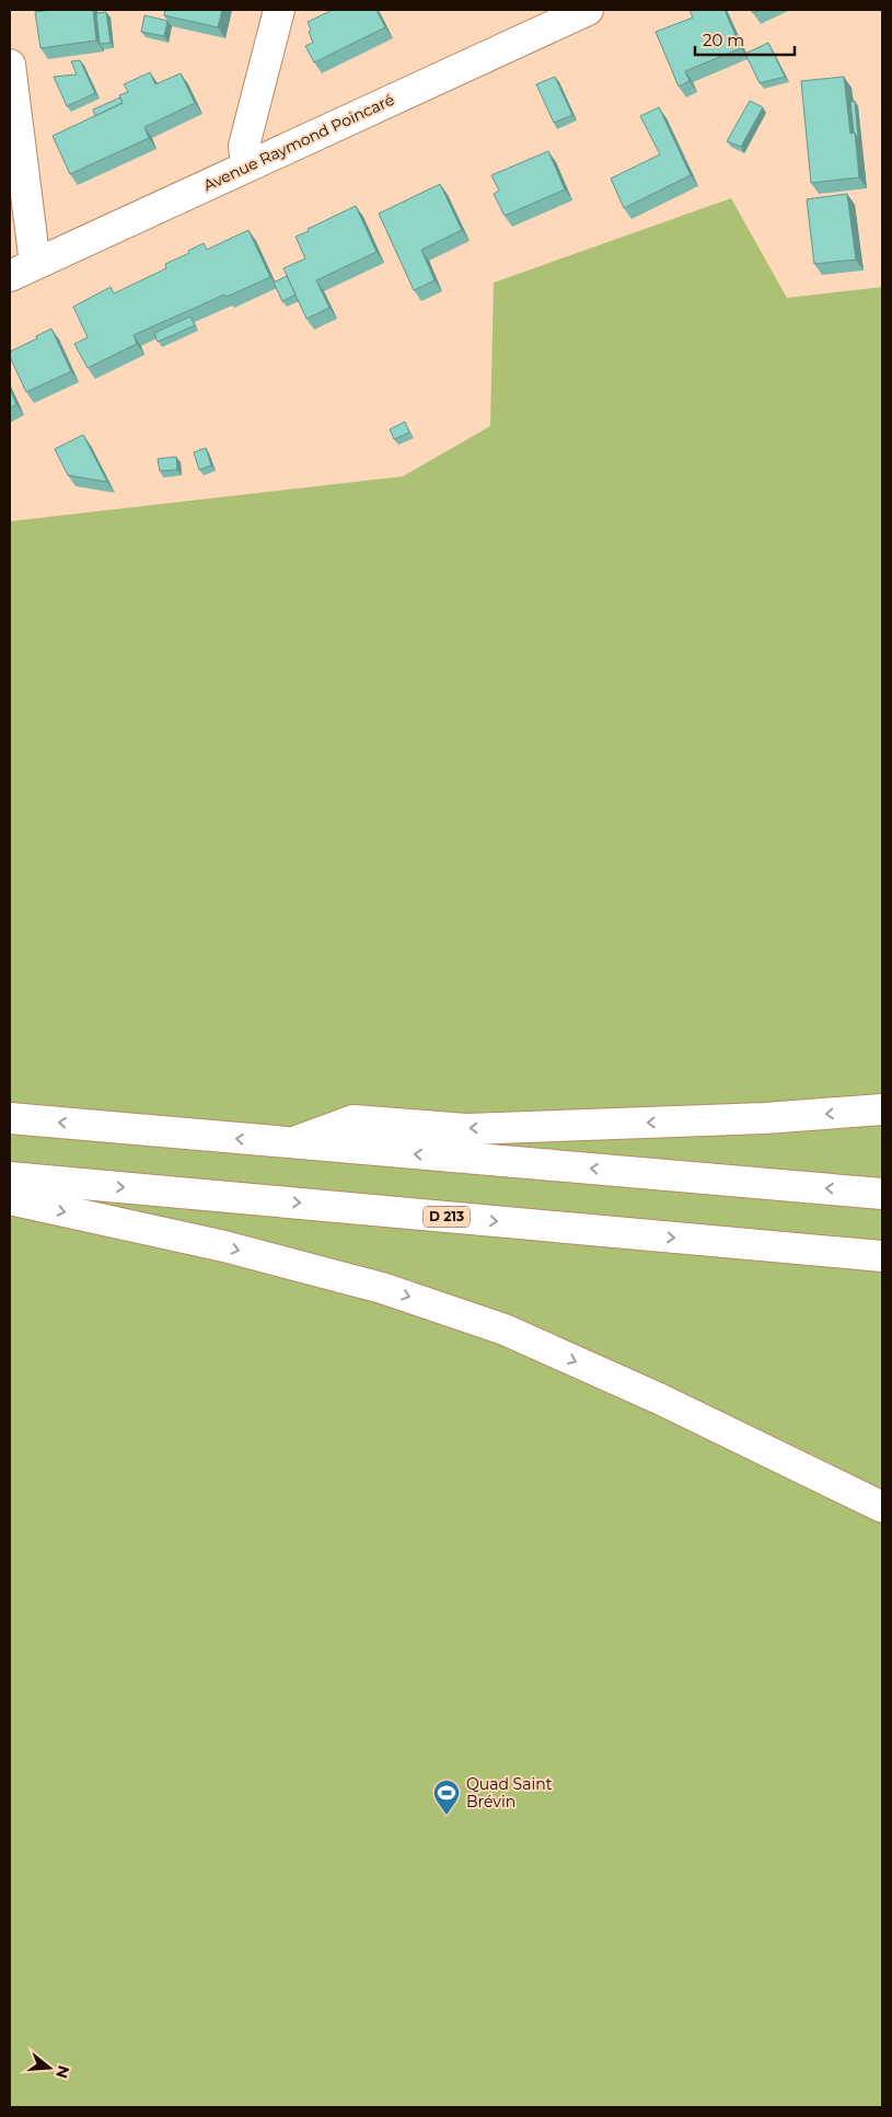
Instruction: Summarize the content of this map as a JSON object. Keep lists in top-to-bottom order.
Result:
{
  "streets": {
    "main road": ["Avenue Raymond Poincaré", "D 213"]
  },
  "places": {
    "sports": ["Quad Saint Brévin"]
  },
  "scale_bar": "20 m",
  "north": "right"
}
